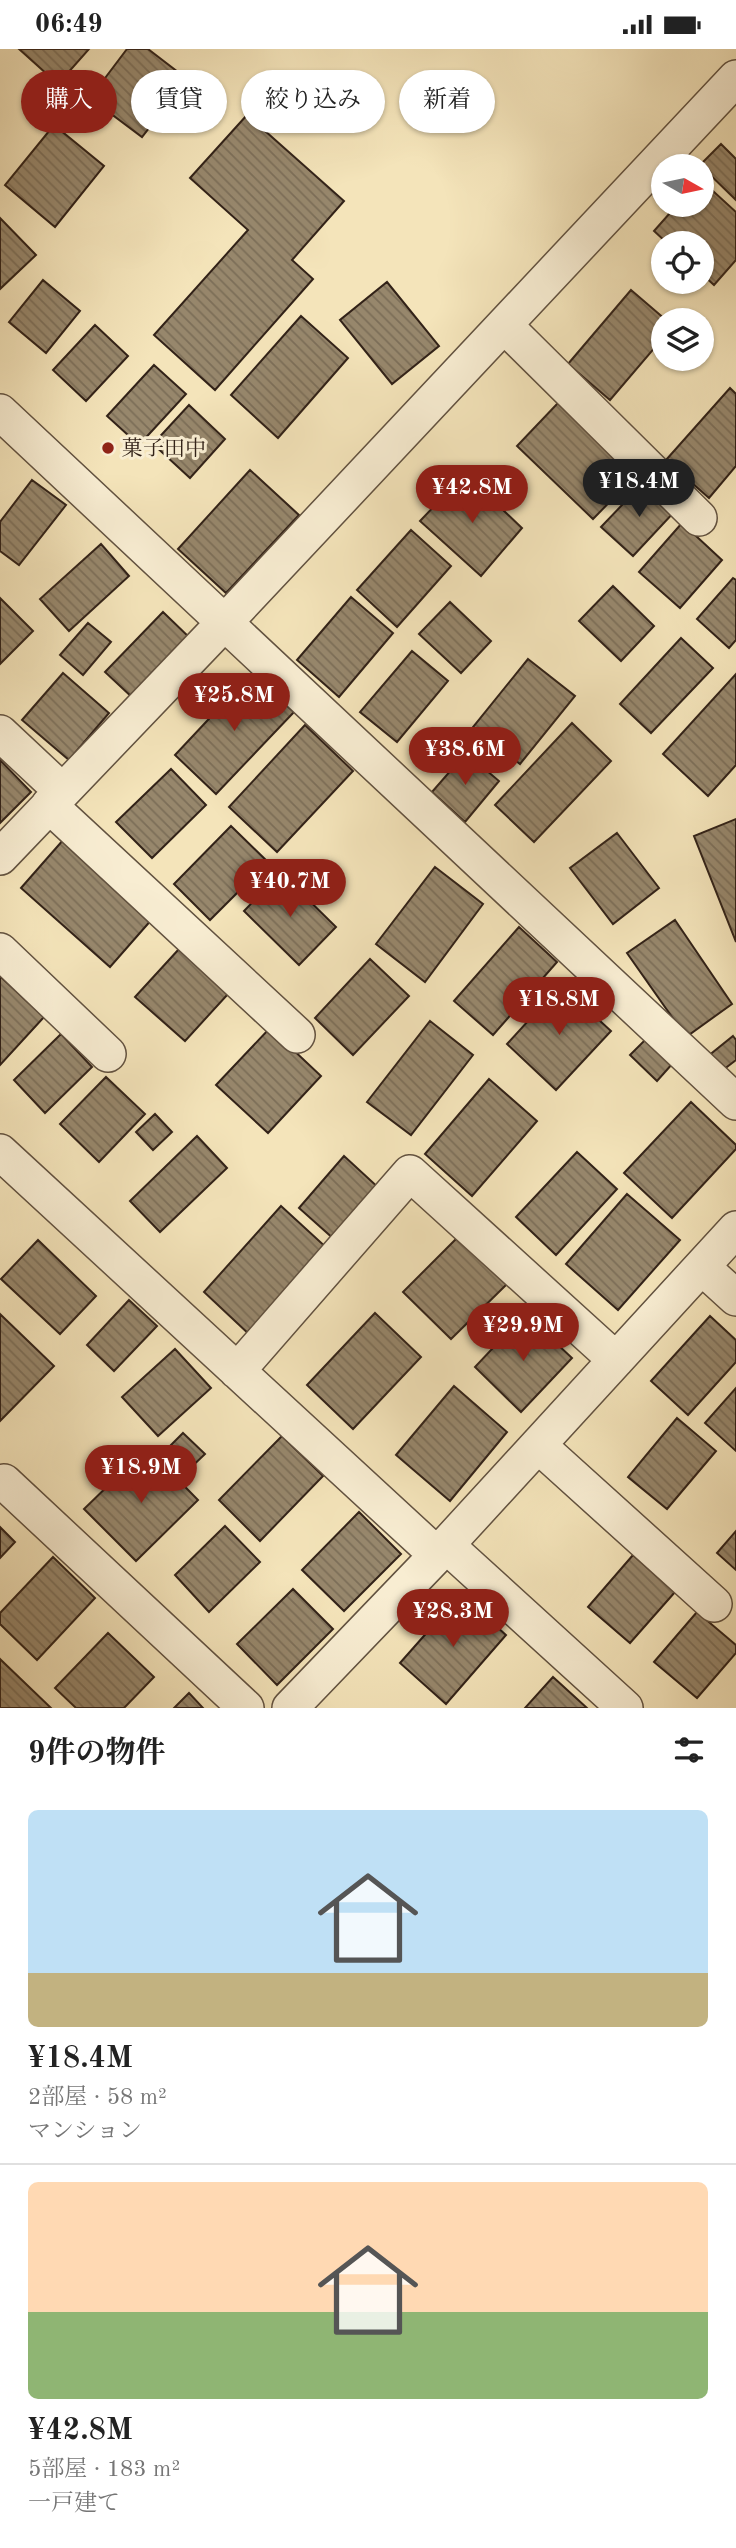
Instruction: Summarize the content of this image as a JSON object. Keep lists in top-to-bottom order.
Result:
{
  "places": ["菓子田中"],
  "north": "right",
  "page": {
    "status": "06:49",
    "chip": [
      "購入",
      "賃貸",
      "絞り込み",
      "新着"
    ],
    "price": [
      "¥18.4M",
      "¥42.8M",
      "¥25.8M",
      "¥38.6M",
      "¥40.7M",
      "¥18.8M",
      "¥29.9M",
      "¥18.9M",
      "¥28.3M"
    ],
    "heading": "9件の物件",
    "list": [
      {
        "name": "¥18.4M",
        "note": "2部屋 · 58 m² · マンション"
      },
      {
        "name": "¥42.8M",
        "note": "5部屋 · 183 m² · 一戸建て"
      }
    ]
  }
}
